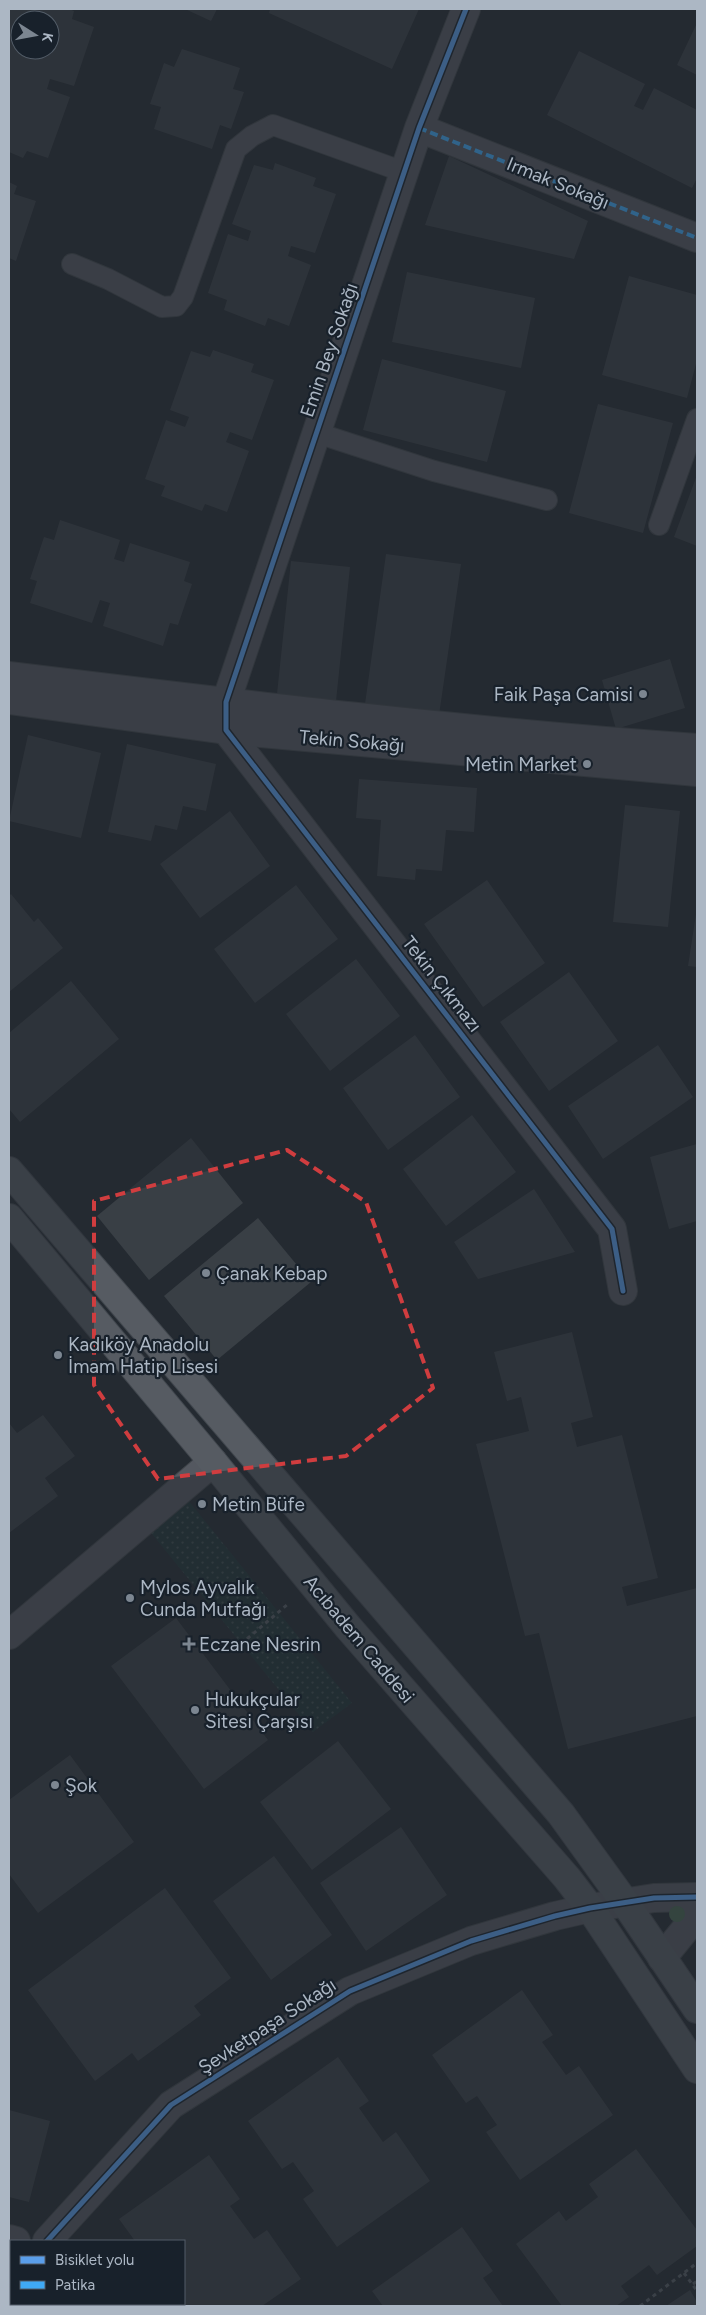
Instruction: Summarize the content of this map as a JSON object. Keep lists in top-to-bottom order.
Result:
{
  "streets": {
    "main road": ["Acıbadem Caddesi"],
    "street": [
      "Irmak Sokağı",
      "Emin Bey Sokağı",
      "Tekin Sokağı",
      "Tekin Çıkmazı",
      "Şevketpaşa Sokağı"
    ]
  },
  "crossings": [
    ["Irmak Sokağı", "Emin Bey Sokağı"],
    ["Emin Bey Sokağı", "Tekin Sokağı"],
    ["Tekin Sokağı", "Tekin Çıkmazı"],
    ["Acıbadem Caddesi", "Şevketpaşa Sokağı"]
  ],
  "places": {
    "other": [
      "Faik Paşa Camisi",
      "Metin Market",
      "Çanak Kebap",
      "Kadıköy Anadolu İmam Hatip Lisesi",
      "Metin Büfe",
      "Mylos Ayvalık Cunda Mutfağı",
      "Hukukçular Sitesi Çarşısı",
      "Şok"
    ],
    "health": ["Eczane Nesrin"]
  },
  "legend": ["Bisiklet yolu", "Patika"],
  "north": "right"
}
